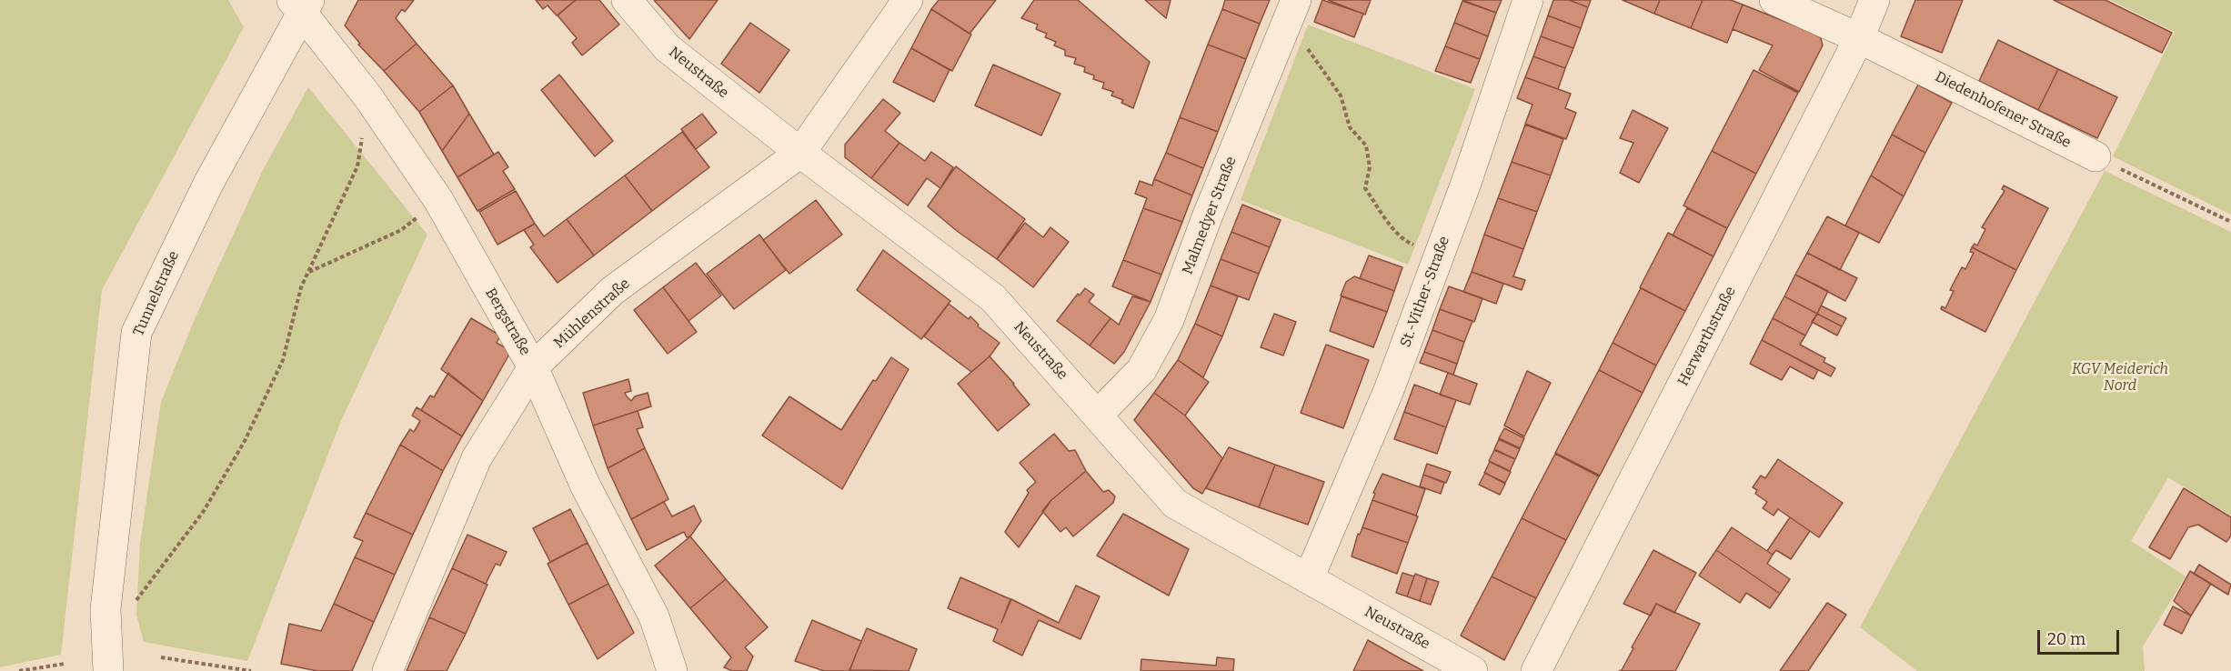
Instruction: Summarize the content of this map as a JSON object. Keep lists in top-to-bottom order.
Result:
{
  "streets": {
    "street": [
      "Neustraße",
      "Diedenhofener Straße",
      "Malmedyer Straße",
      "St.-Vither-Straße",
      "Tunnelstraße",
      "Mühlenstraße",
      "Bergstraße",
      "Herwarthstraße"
    ]
  },
  "crossings": [
    ["Neustraße", "Malmedyer Straße"],
    ["Neustraße", "St.-Vither-Straße"],
    ["Neustraße", "Mühlenstraße"],
    ["Diedenhofener Straße", "Herwarthstraße"],
    ["Tunnelstraße", "Bergstraße"],
    ["Mühlenstraße", "Bergstraße"]
  ],
  "parks": ["KGV Meiderich Nord"],
  "scale_bar": "20 m"
}
